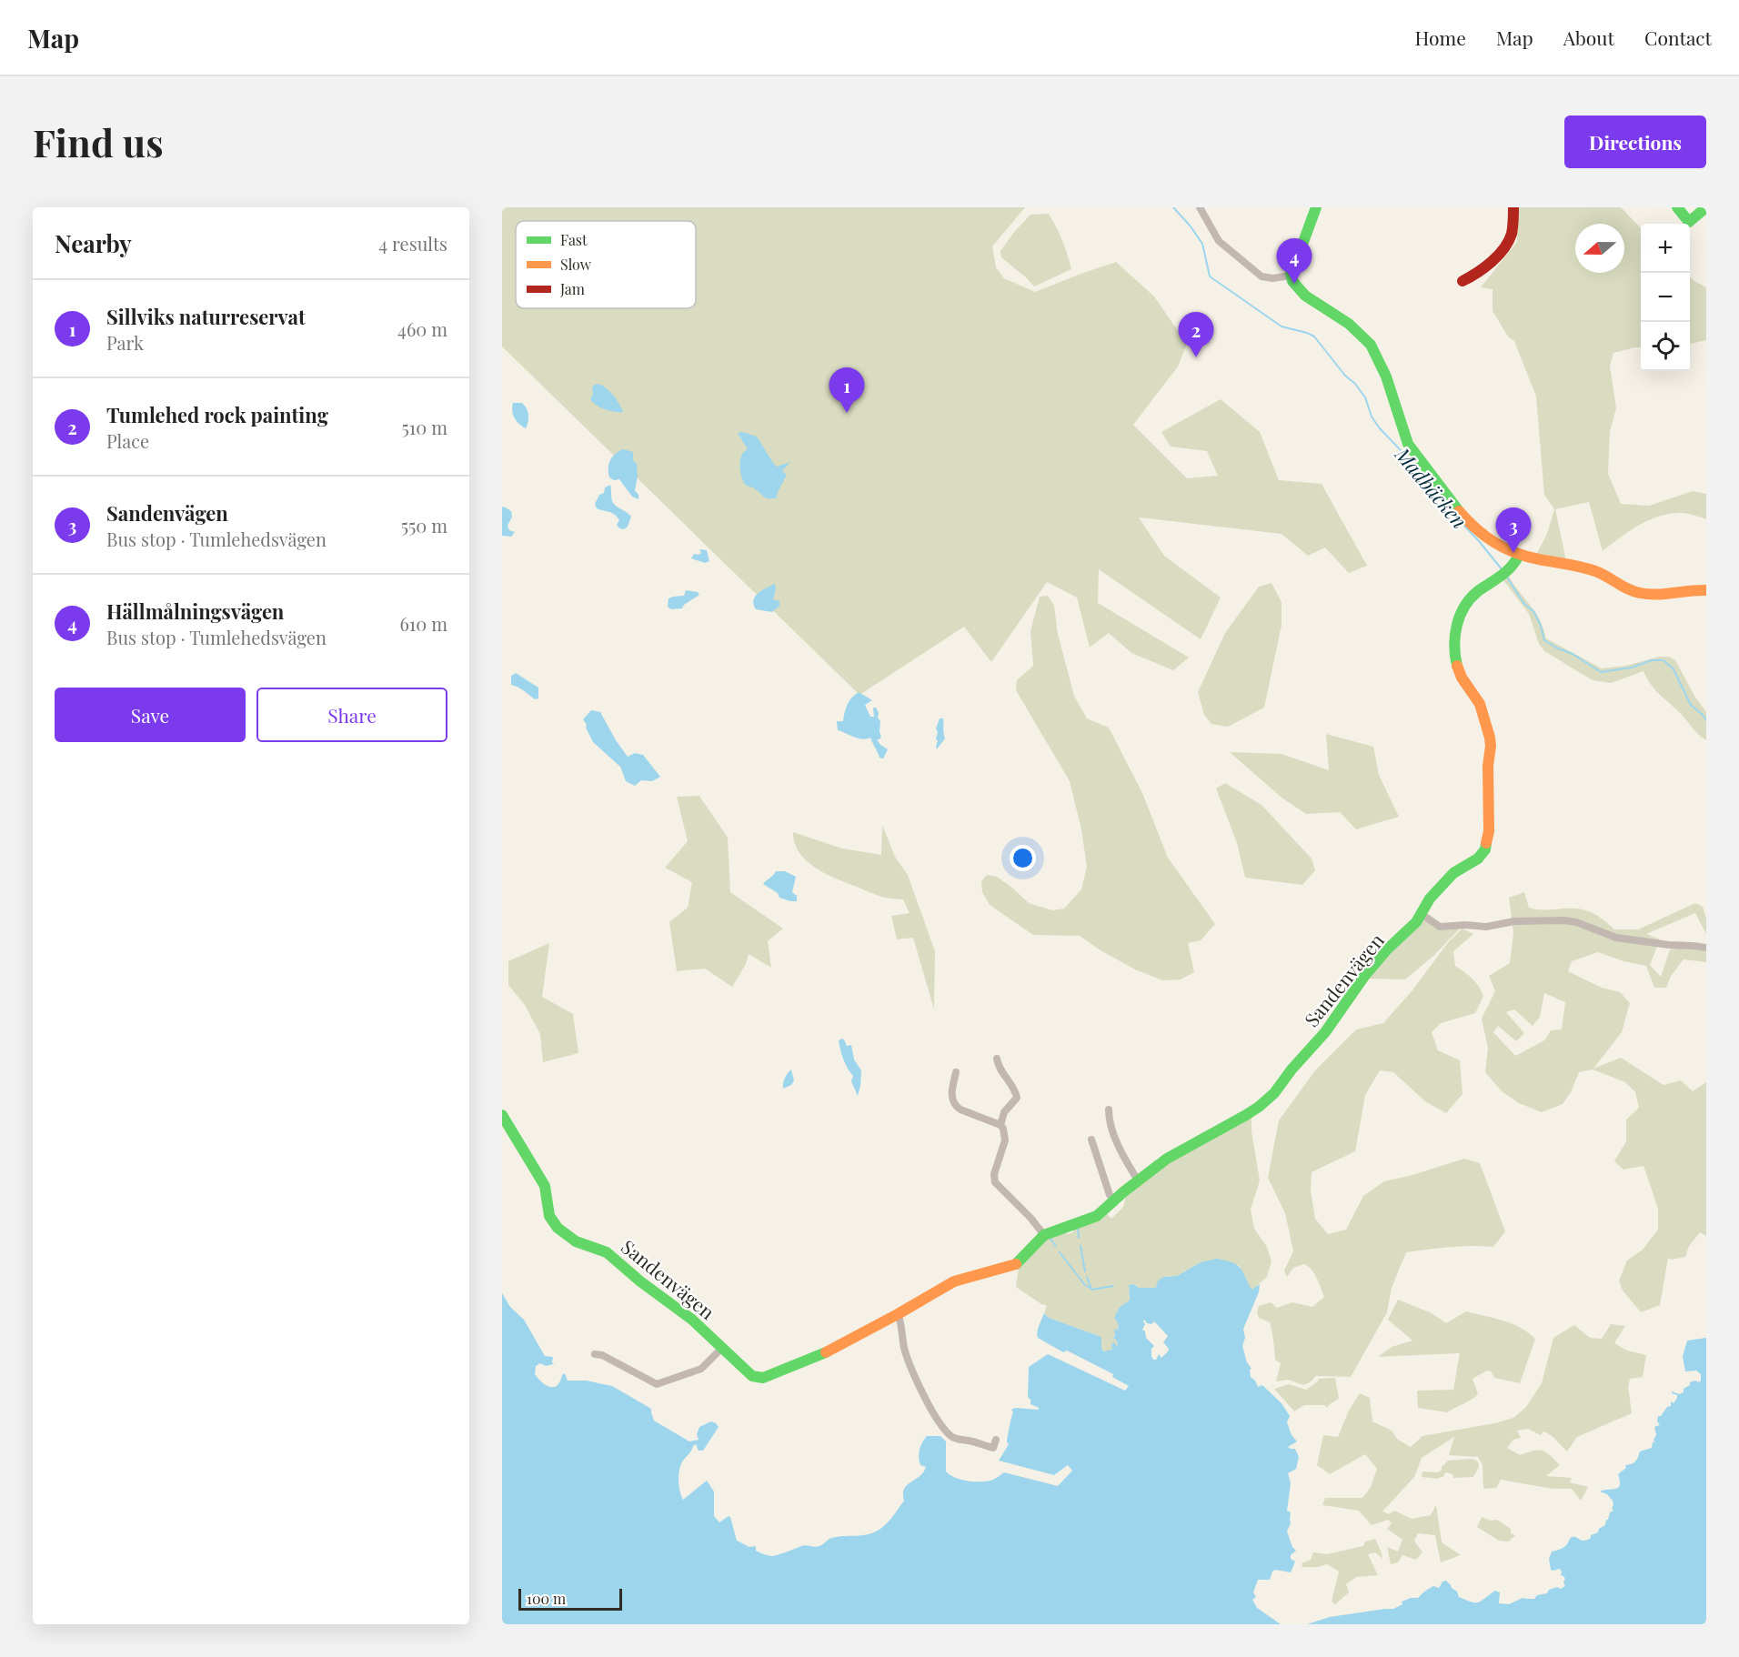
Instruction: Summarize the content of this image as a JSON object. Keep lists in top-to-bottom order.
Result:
{
  "streets": {
    "street": ["Sandenvägen"]
  },
  "water": ["Madbäcken"],
  "legend": ["Fast", "Slow", "Jam"],
  "scale_bar": "100 m",
  "north": "left",
  "page": {
    "header": "Map",
    "nav": [
      "Home",
      "Map",
      "About",
      "Contact"
    ],
    "buttons": [
      "Directions",
      ["Save", "Share"]
    ],
    "title": "Find us",
    "heading": ["Nearby", "4 results"],
    "map_buttons": ["+", "−"],
    "pins": [
      "4",
      "2",
      "1",
      "3"
    ],
    "list": [
      {
        "mark": "1",
        "name": "Sillviks naturreservat",
        "note": "Park",
        "value": "460 m"
      },
      {
        "mark": "2",
        "name": "Tumlehed rock painting",
        "note": "Place",
        "value": "510 m"
      },
      {
        "mark": "3",
        "name": "Sandenvägen",
        "note": "Bus stop · Tumlehedsvägen",
        "value": "550 m"
      },
      {
        "mark": "4",
        "name": "Hällmålningsvägen",
        "note": "Bus stop · Tumlehedsvägen",
        "value": "610 m"
      }
    ],
    "scale": "100 m"
  }
}
